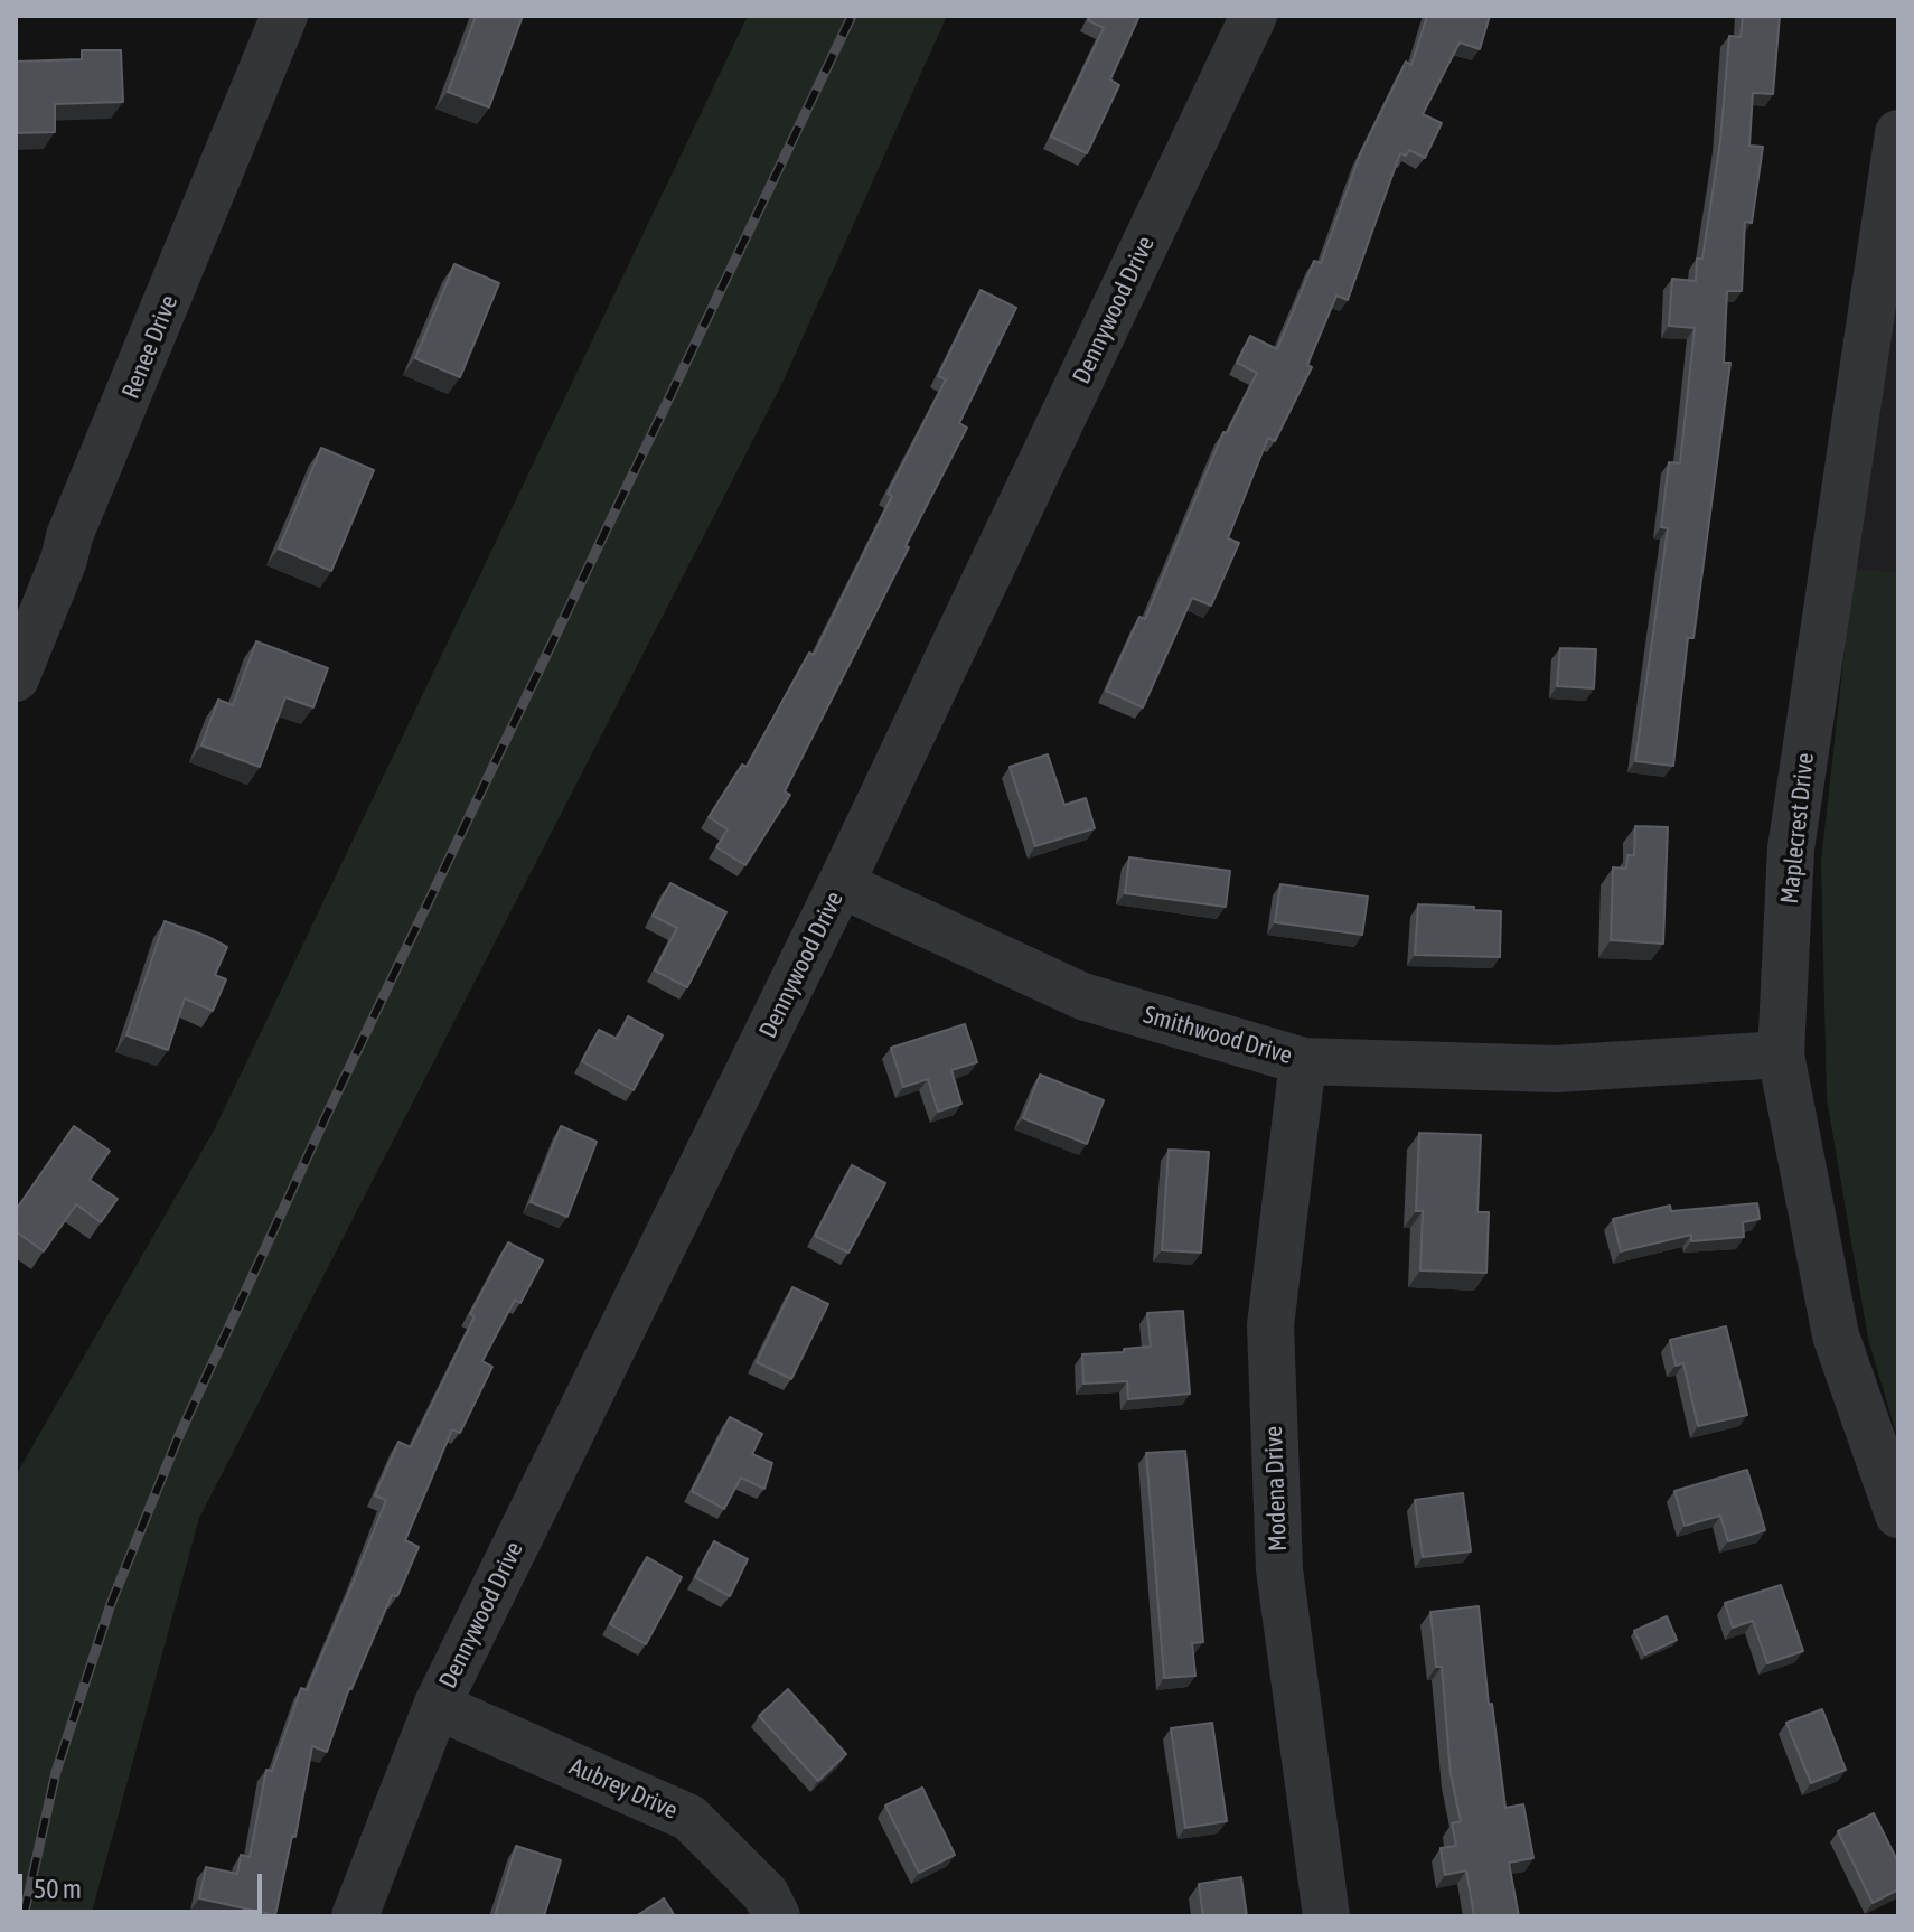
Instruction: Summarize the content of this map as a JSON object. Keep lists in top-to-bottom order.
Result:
{
  "streets": {
    "street": [
      "Dennywood Drive",
      "Renee Drive",
      "Maplecrest Drive",
      "Smithwood Drive",
      "Modena Drive",
      "Aubrey Drive"
    ]
  },
  "crossings": [
    ["Dennywood Drive", "Smithwood Drive"],
    ["Dennywood Drive", "Aubrey Drive"],
    ["Maplecrest Drive", "Smithwood Drive"],
    ["Smithwood Drive", "Modena Drive"]
  ],
  "scale_bar": "50 m"
}
